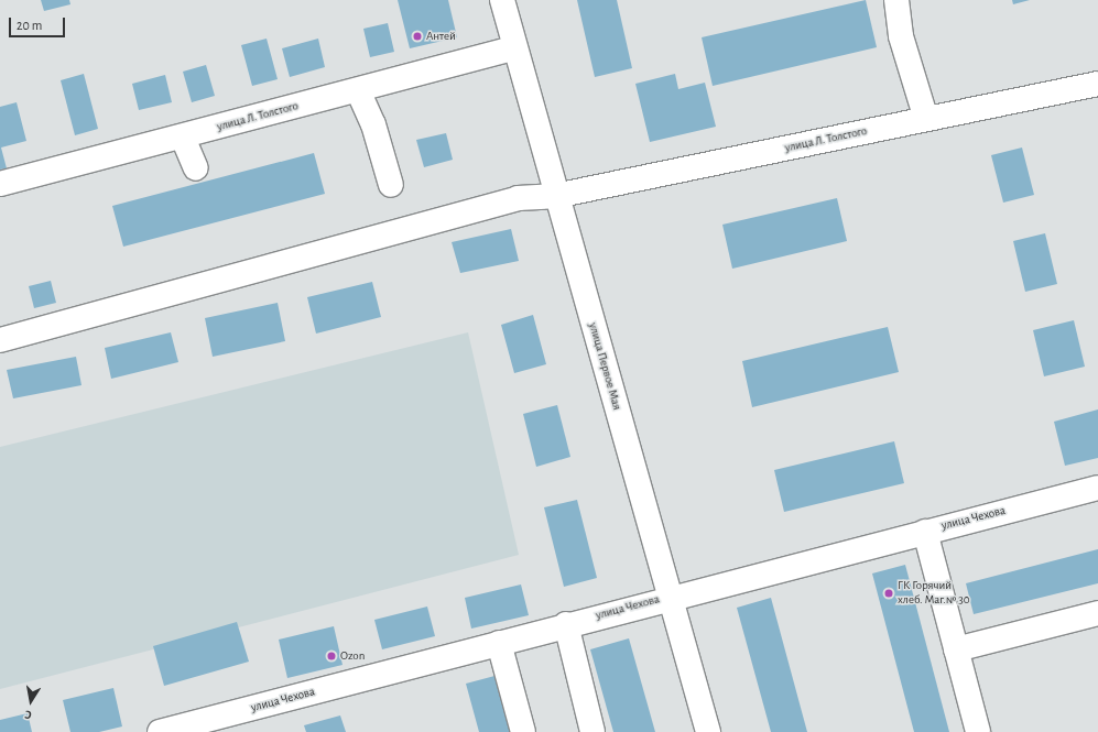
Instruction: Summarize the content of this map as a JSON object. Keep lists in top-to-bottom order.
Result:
{
  "streets": {
    "street": ["улица Л. Толстого", "улица Первое Мая", "улица Чехова"]
  },
  "crossings": [
    ["улица Л. Толстого", "улица Первое Мая"],
    ["улица Первое Мая", "улица Чехова"]
  ],
  "places": ["Антей", "ГК Горячий хлеб. Маг.№ 30", "Ozon"],
  "scale_bar": "20 m",
  "north": "bottom"
}
